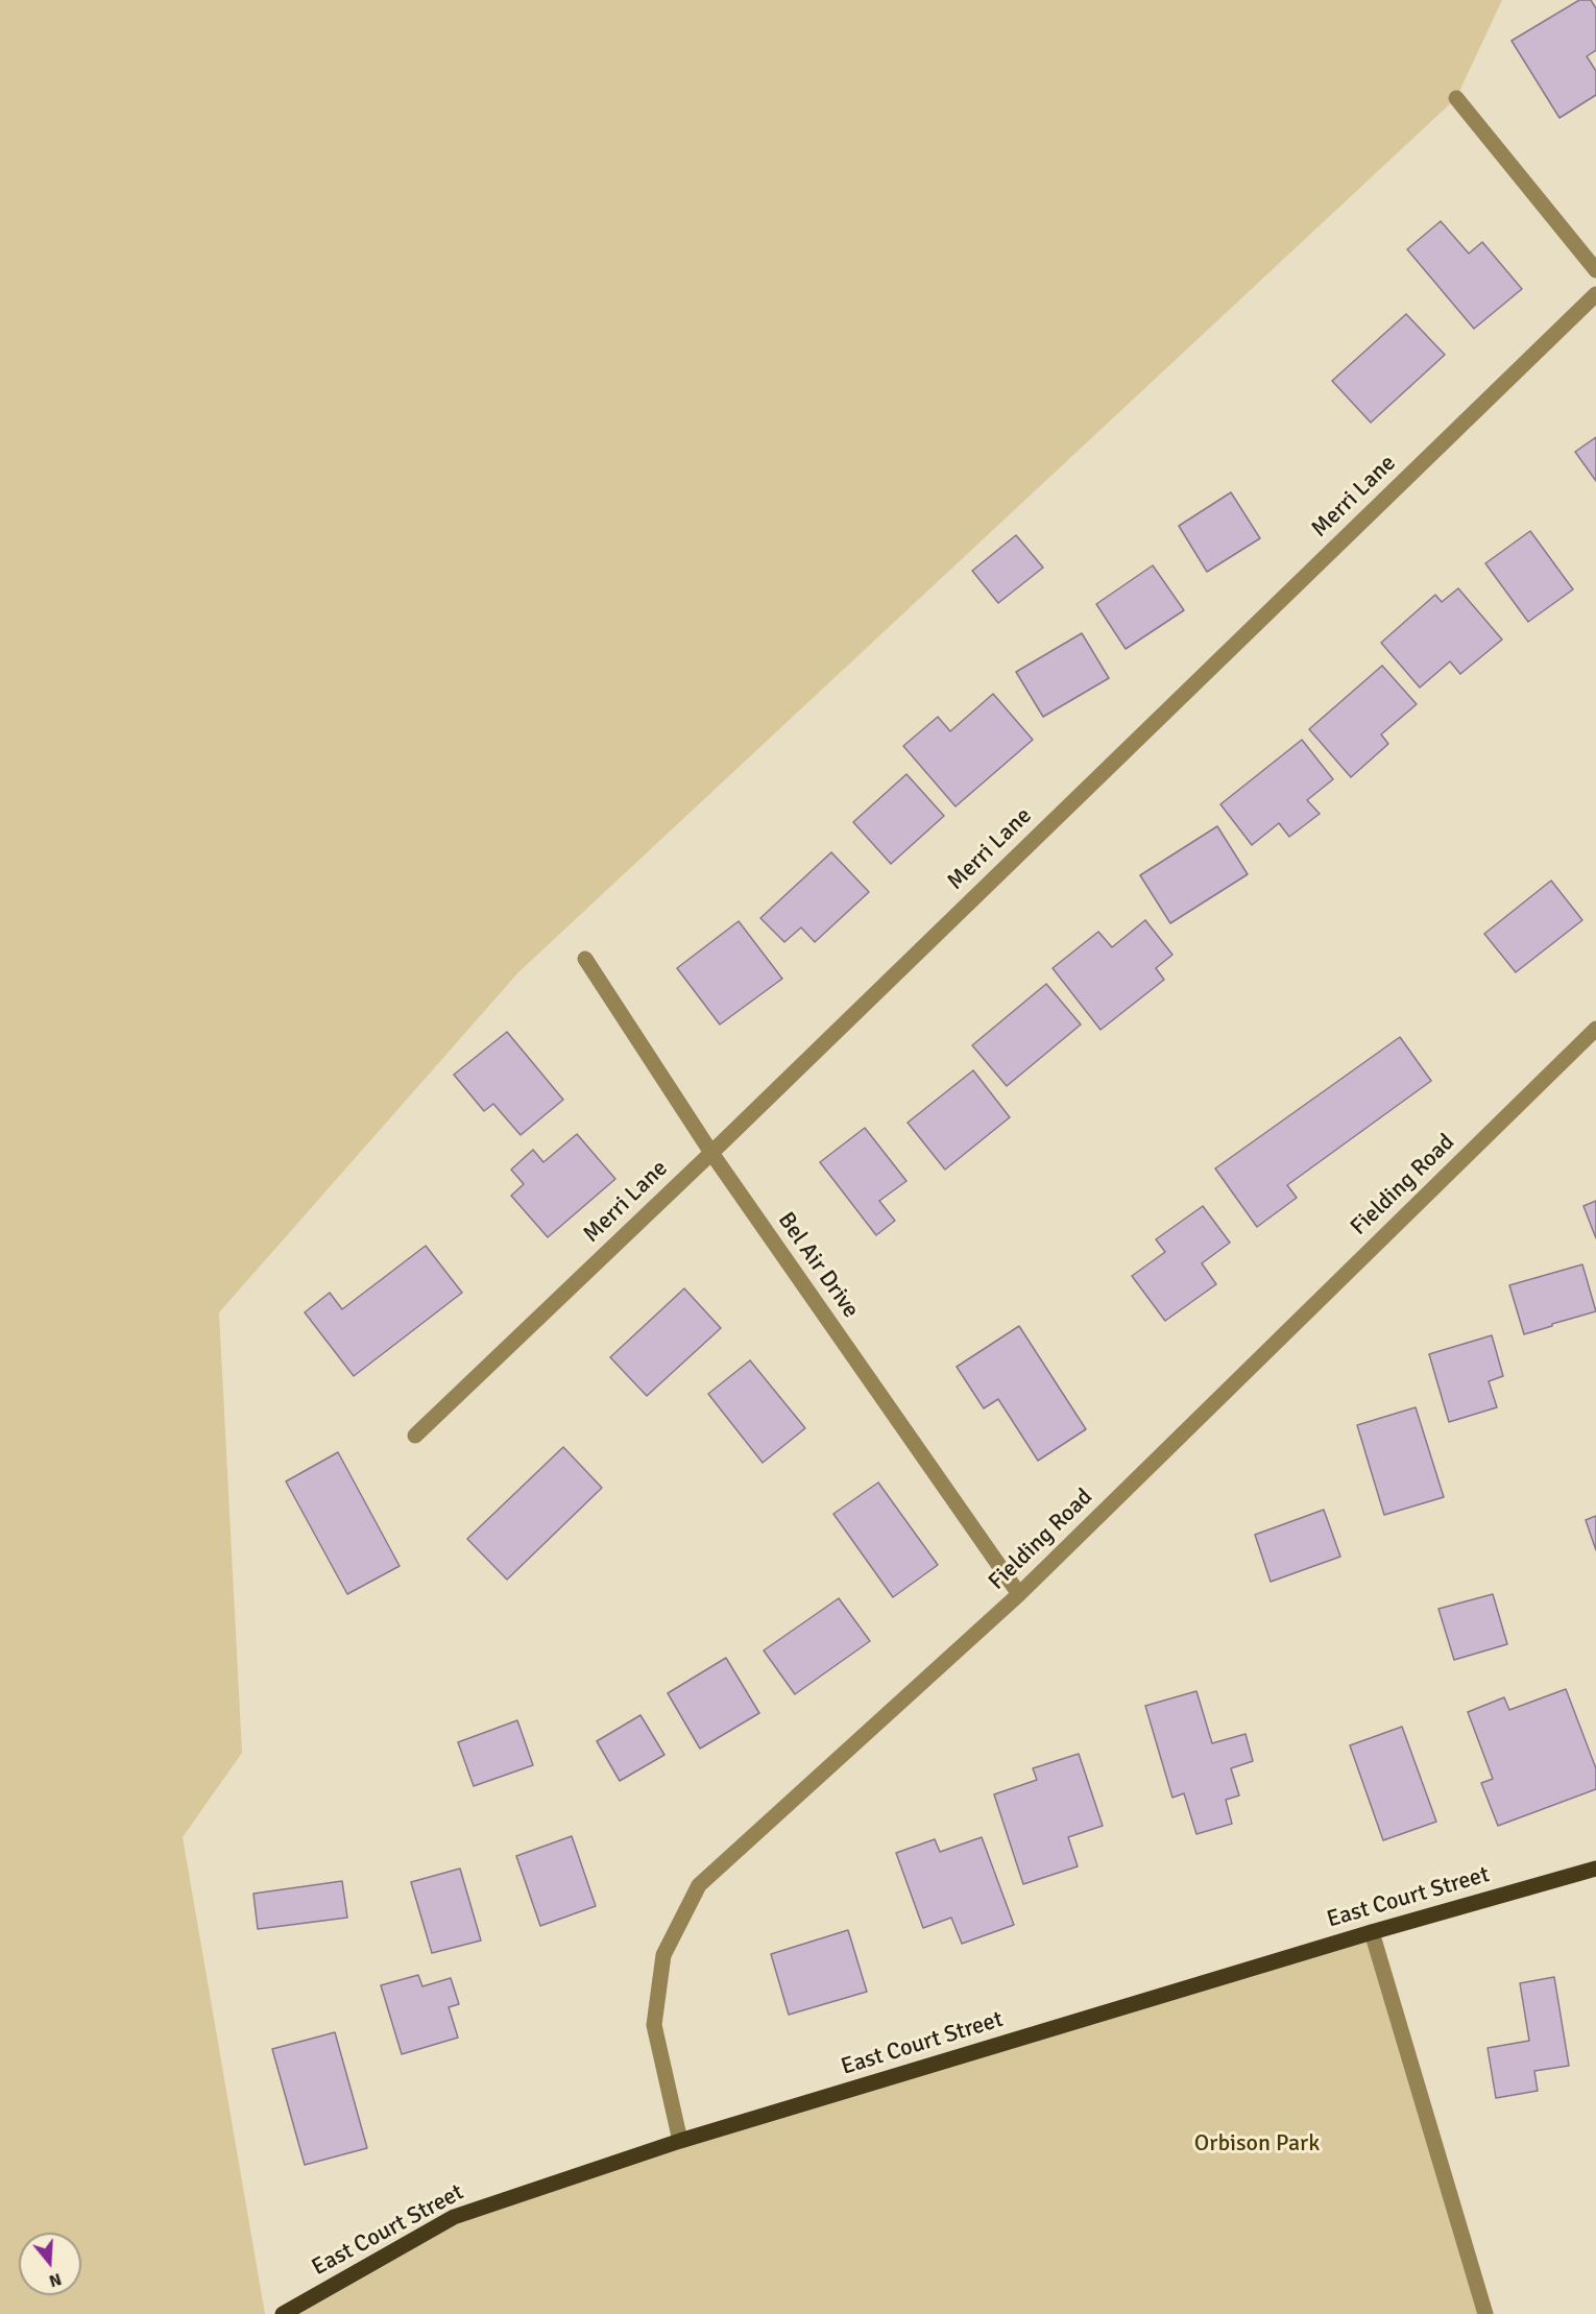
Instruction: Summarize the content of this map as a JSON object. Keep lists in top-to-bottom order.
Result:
{
  "streets": {
    "main road": ["East Court Street"],
    "street": ["Merri Lane", "Fielding Road", "Bel Air Drive"]
  },
  "crossings": [
    ["Merri Lane", "Bel Air Drive"],
    ["Fielding Road", "Bel Air Drive"],
    ["Fielding Road", "East Court Street"]
  ],
  "parks": ["Orbison Park"],
  "north": "bottom"
}
